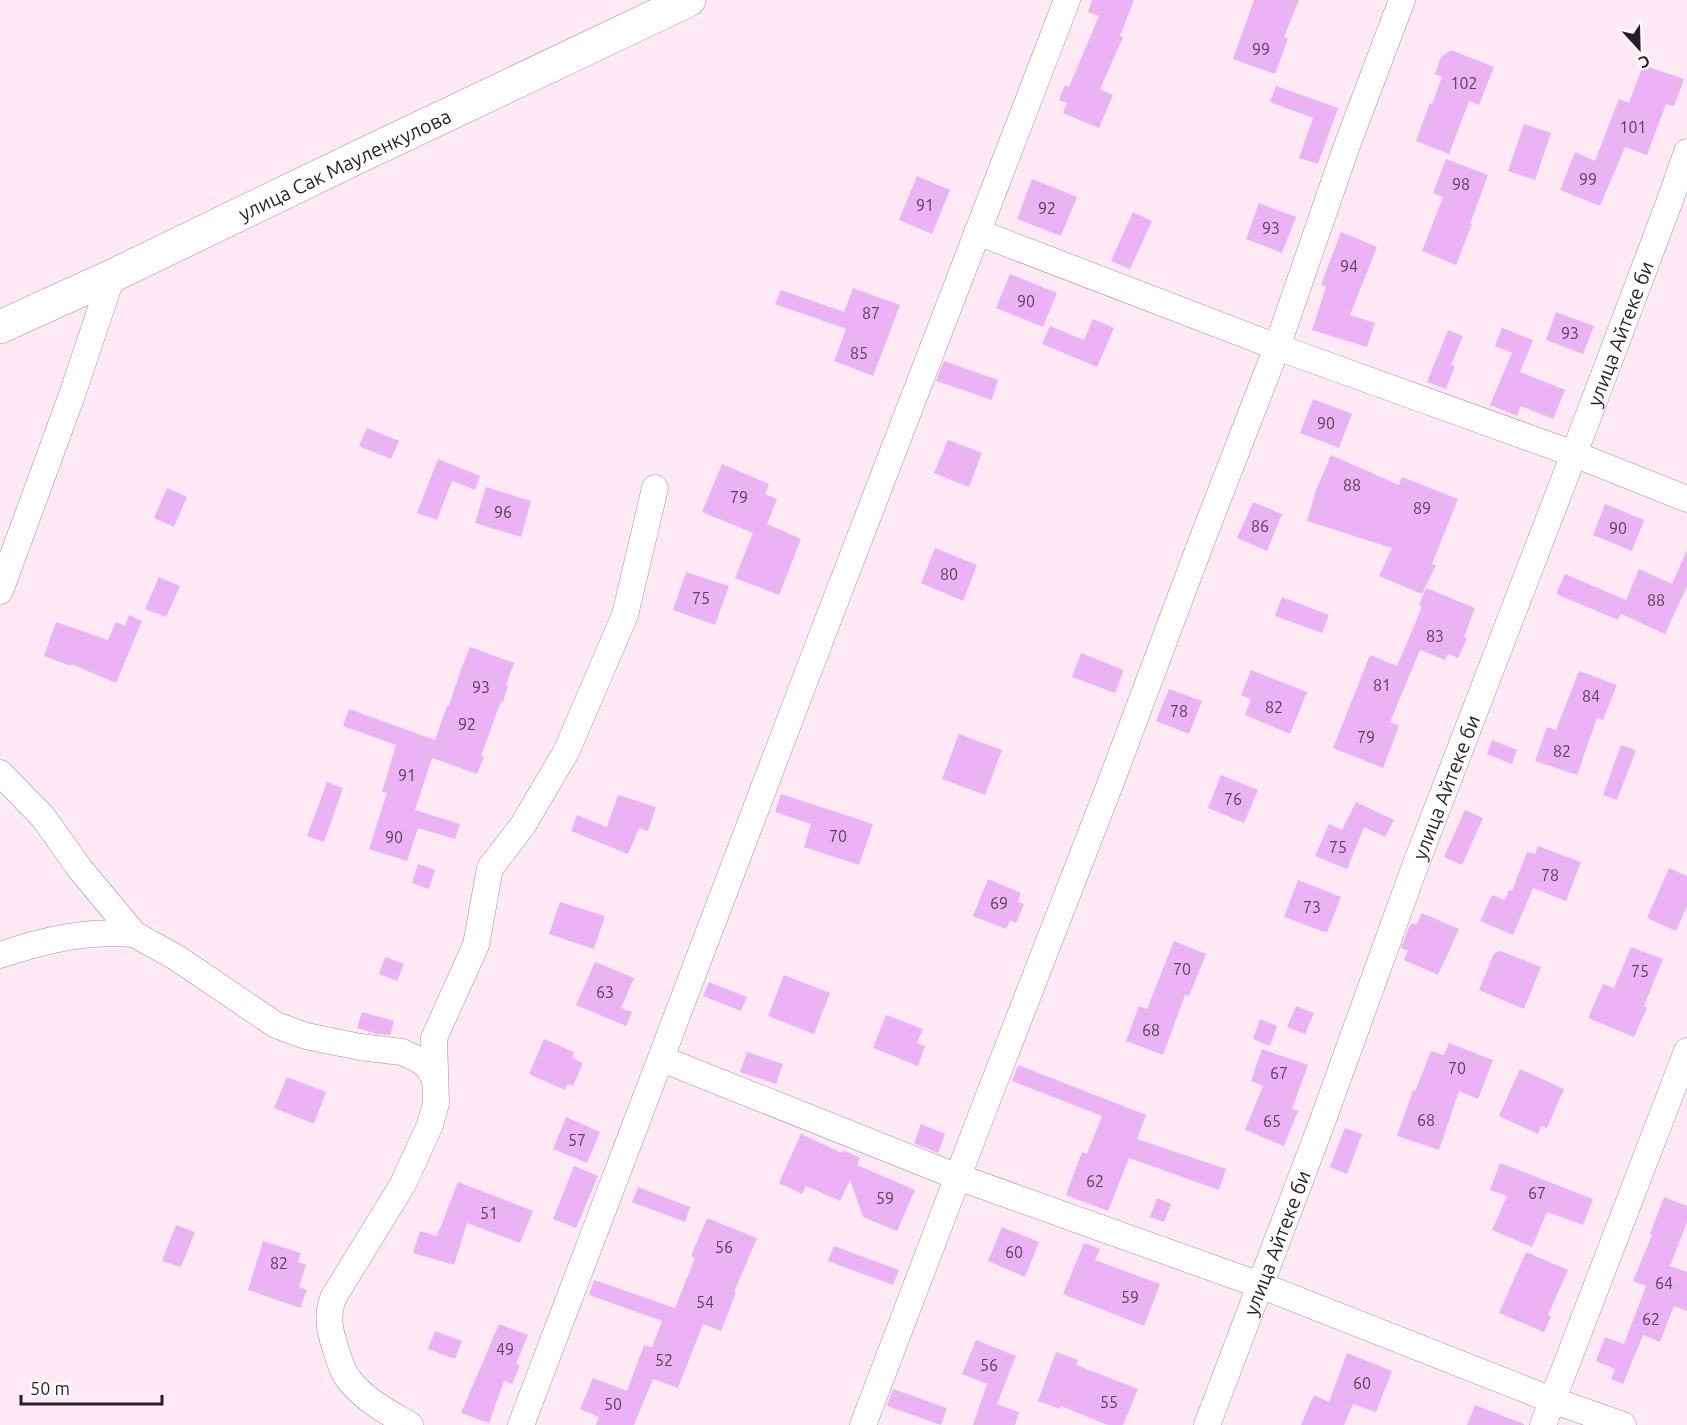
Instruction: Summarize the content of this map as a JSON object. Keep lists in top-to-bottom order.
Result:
{
  "streets": {
    "main road": ["улица Сак Мауленкулова"],
    "street": ["улица Айтеке би"]
  },
  "house_numbers": [
    "99",
    "102",
    "101",
    "99",
    "98",
    "91",
    "92",
    "93",
    "94",
    "90",
    "87",
    "93",
    "85",
    "90",
    "88",
    "79",
    "89",
    "96",
    "86",
    "90",
    "80",
    "75",
    "88",
    "83",
    "81",
    "93",
    "84",
    "82",
    "78",
    "92",
    "79",
    "82",
    "91",
    "76",
    "70",
    "90",
    "75",
    "78",
    "69",
    "73",
    "70",
    "75",
    "63",
    "68",
    "70",
    "67",
    "68",
    "65",
    "57",
    "62",
    "67",
    "59",
    "51",
    "56",
    "60",
    "82",
    "64",
    "59",
    "54",
    "62",
    "49",
    "52",
    "56",
    "60",
    "55",
    "50"
  ],
  "scale_bar": "50 m",
  "north": "bottom"
}
